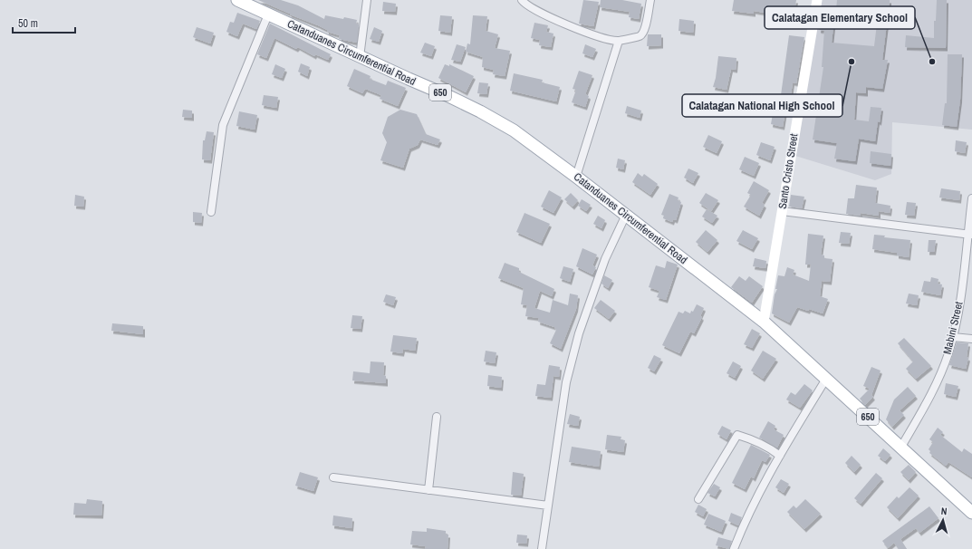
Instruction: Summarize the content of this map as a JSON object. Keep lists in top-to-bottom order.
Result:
{
  "streets": {
    "main road": ["Catanduanes Circumferential Road", "650"],
    "street": ["Santo Cristo Street", "Mabini Street"]
  },
  "crossings": [
    ["Catanduanes Circumferential Road", "Santo Cristo Street"],
    ["Catanduanes Circumferential Road", "Mabini Street"]
  ],
  "places": ["Calatagan National High School", "Calatagan Elementary School"],
  "scale_bar": "50 m",
  "north": "top"
}
